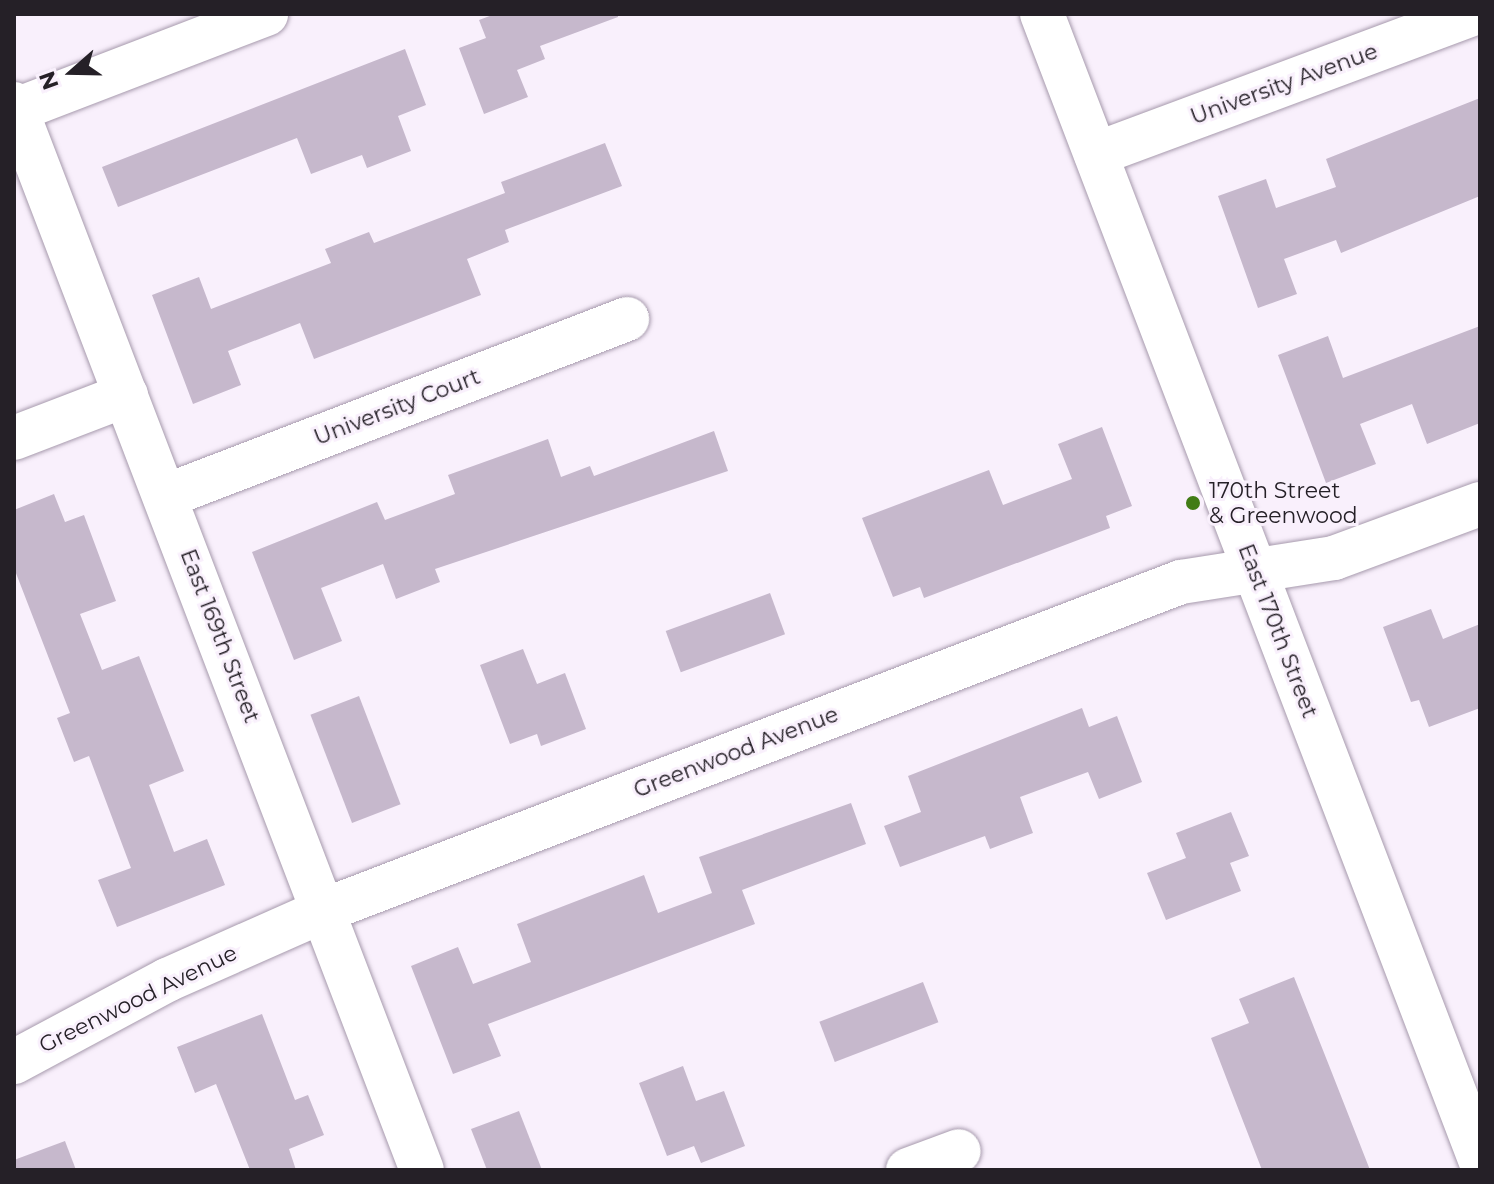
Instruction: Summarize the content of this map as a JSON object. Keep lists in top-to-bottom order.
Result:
{
  "streets": {
    "street": [
      "University Avenue",
      "University Court",
      "East 170th Street",
      "East 169th Street",
      "Greenwood Avenue"
    ]
  },
  "crossings": [
    ["University Avenue", "East 170th Street"],
    ["University Court", "East 169th Street"],
    ["East 170th Street", "Greenwood Avenue"],
    ["East 169th Street", "Greenwood Avenue"]
  ],
  "places": ["170th Street & Greenwood"],
  "north": "left"
}
